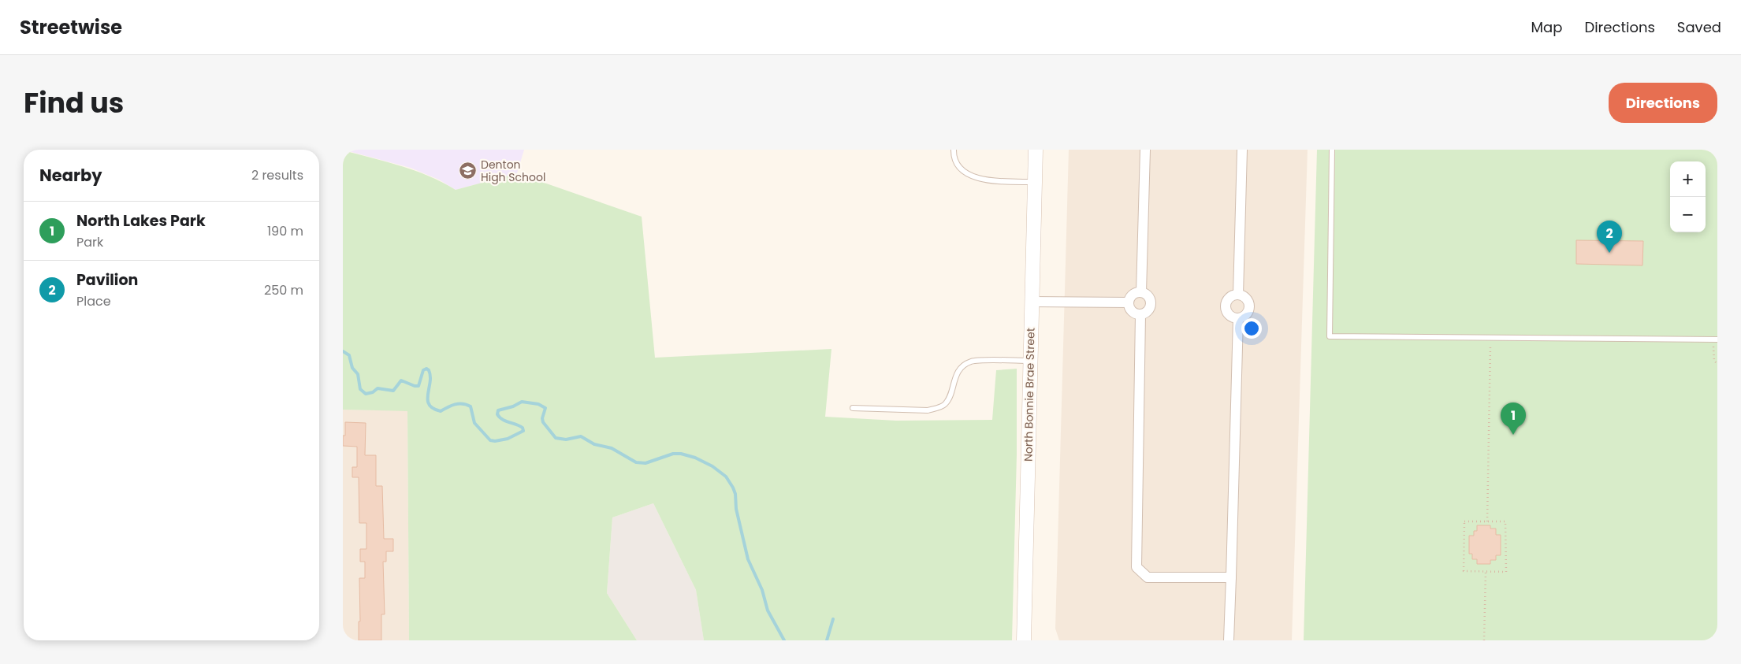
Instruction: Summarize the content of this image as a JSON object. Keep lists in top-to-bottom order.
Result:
{
  "streets": {
    "main road": ["North Bonnie Brae Street"]
  },
  "places": {
    "school or university": ["Denton High School"]
  },
  "page": {
    "header": "Streetwise",
    "nav": ["Map", "Directions", "Saved"],
    "title": "Find us",
    "buttons": "Directions",
    "heading": ["Nearby", "2 results"],
    "map_buttons": ["+", "−"],
    "list": [
      {
        "mark": "1",
        "name": "North Lakes Park",
        "note": "Park",
        "value": "190 m"
      },
      {
        "mark": "2",
        "name": "Pavilion",
        "note": "Place",
        "value": "250 m"
      }
    ],
    "pins": ["2", "1"]
  }
}
